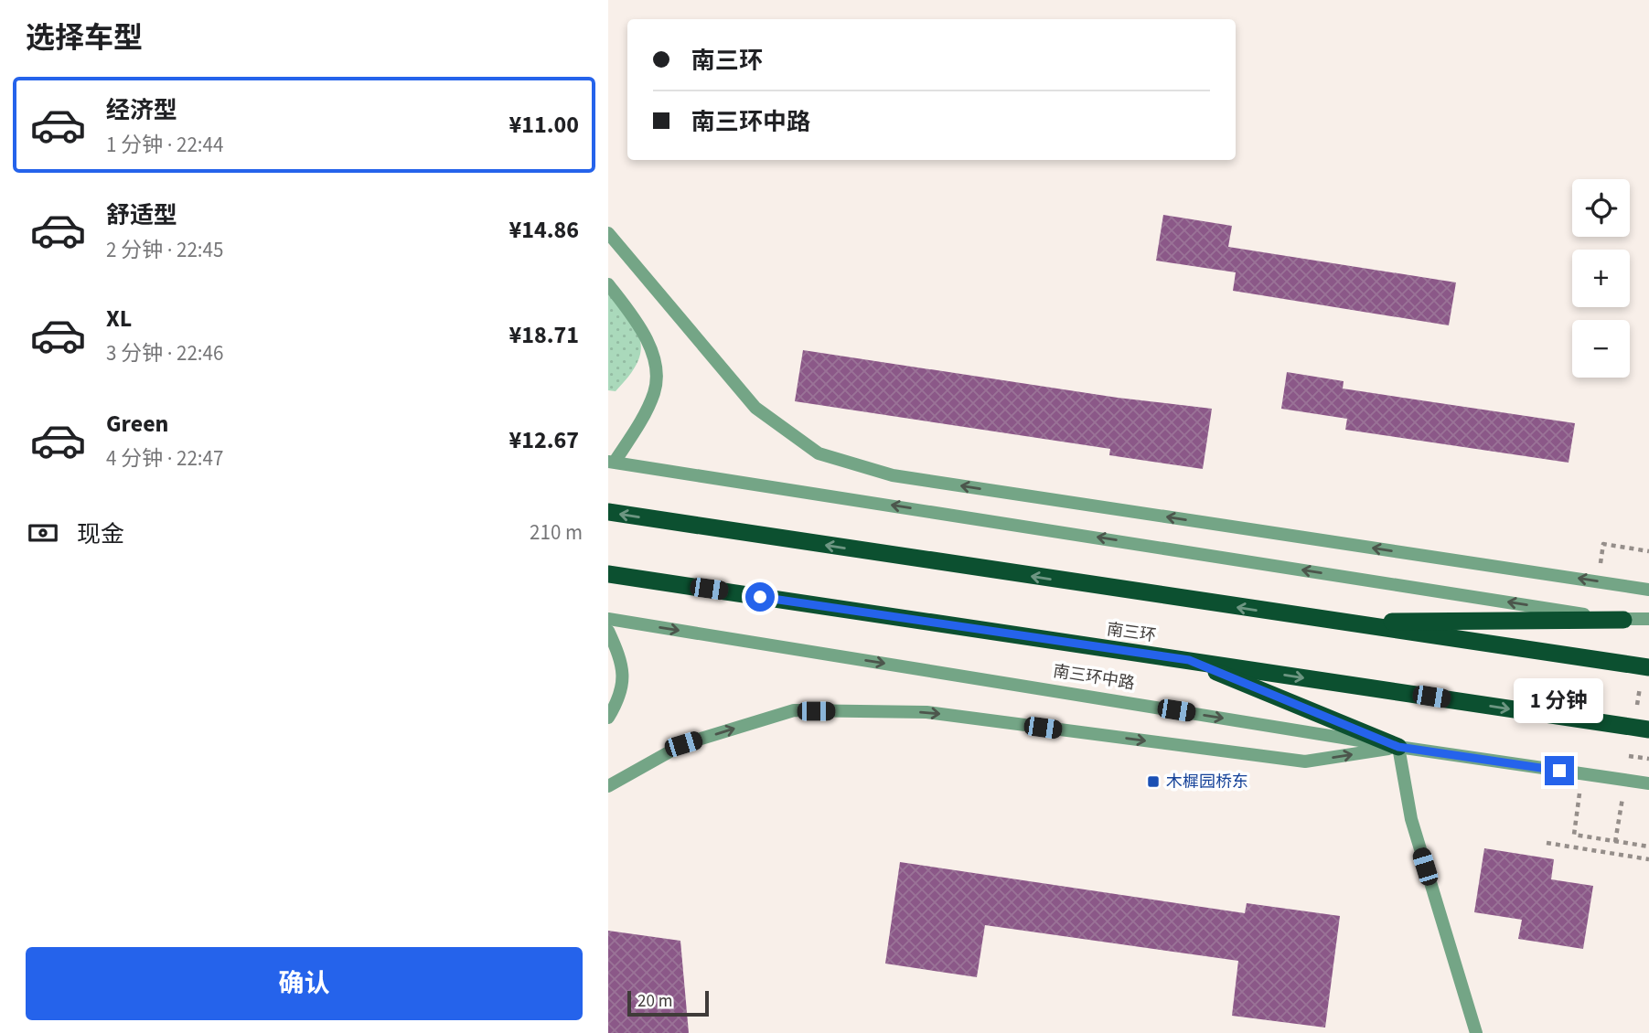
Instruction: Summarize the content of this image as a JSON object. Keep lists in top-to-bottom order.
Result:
{
  "streets": {
    "highway": ["南三环"],
    "street": ["南三环中路"]
  },
  "places": {
    "transit": ["木樨园桥东"]
  },
  "scale_bar": "20 m",
  "page": {
    "heading": "选择车型",
    "banner": ["南三环", "南三环中路"],
    "list": [
      {
        "name": "经济型",
        "note": "1 分钟 · 22:44",
        "value": "¥11.00"
      },
      {
        "name": "舒适型",
        "note": "2 分钟 · 22:45",
        "value": "¥14.86"
      },
      {
        "name": "XL",
        "note": "3 分钟 · 22:46",
        "value": "¥18.71"
      },
      {
        "name": "Green",
        "note": "4 分钟 · 22:47",
        "value": "¥12.67"
      }
    ],
    "map_buttons": ["+", "−"],
    "pay": ["现金", "210 m"],
    "bubble": "1 分钟",
    "buttons": "确认",
    "scale": "20 m"
  }
}
